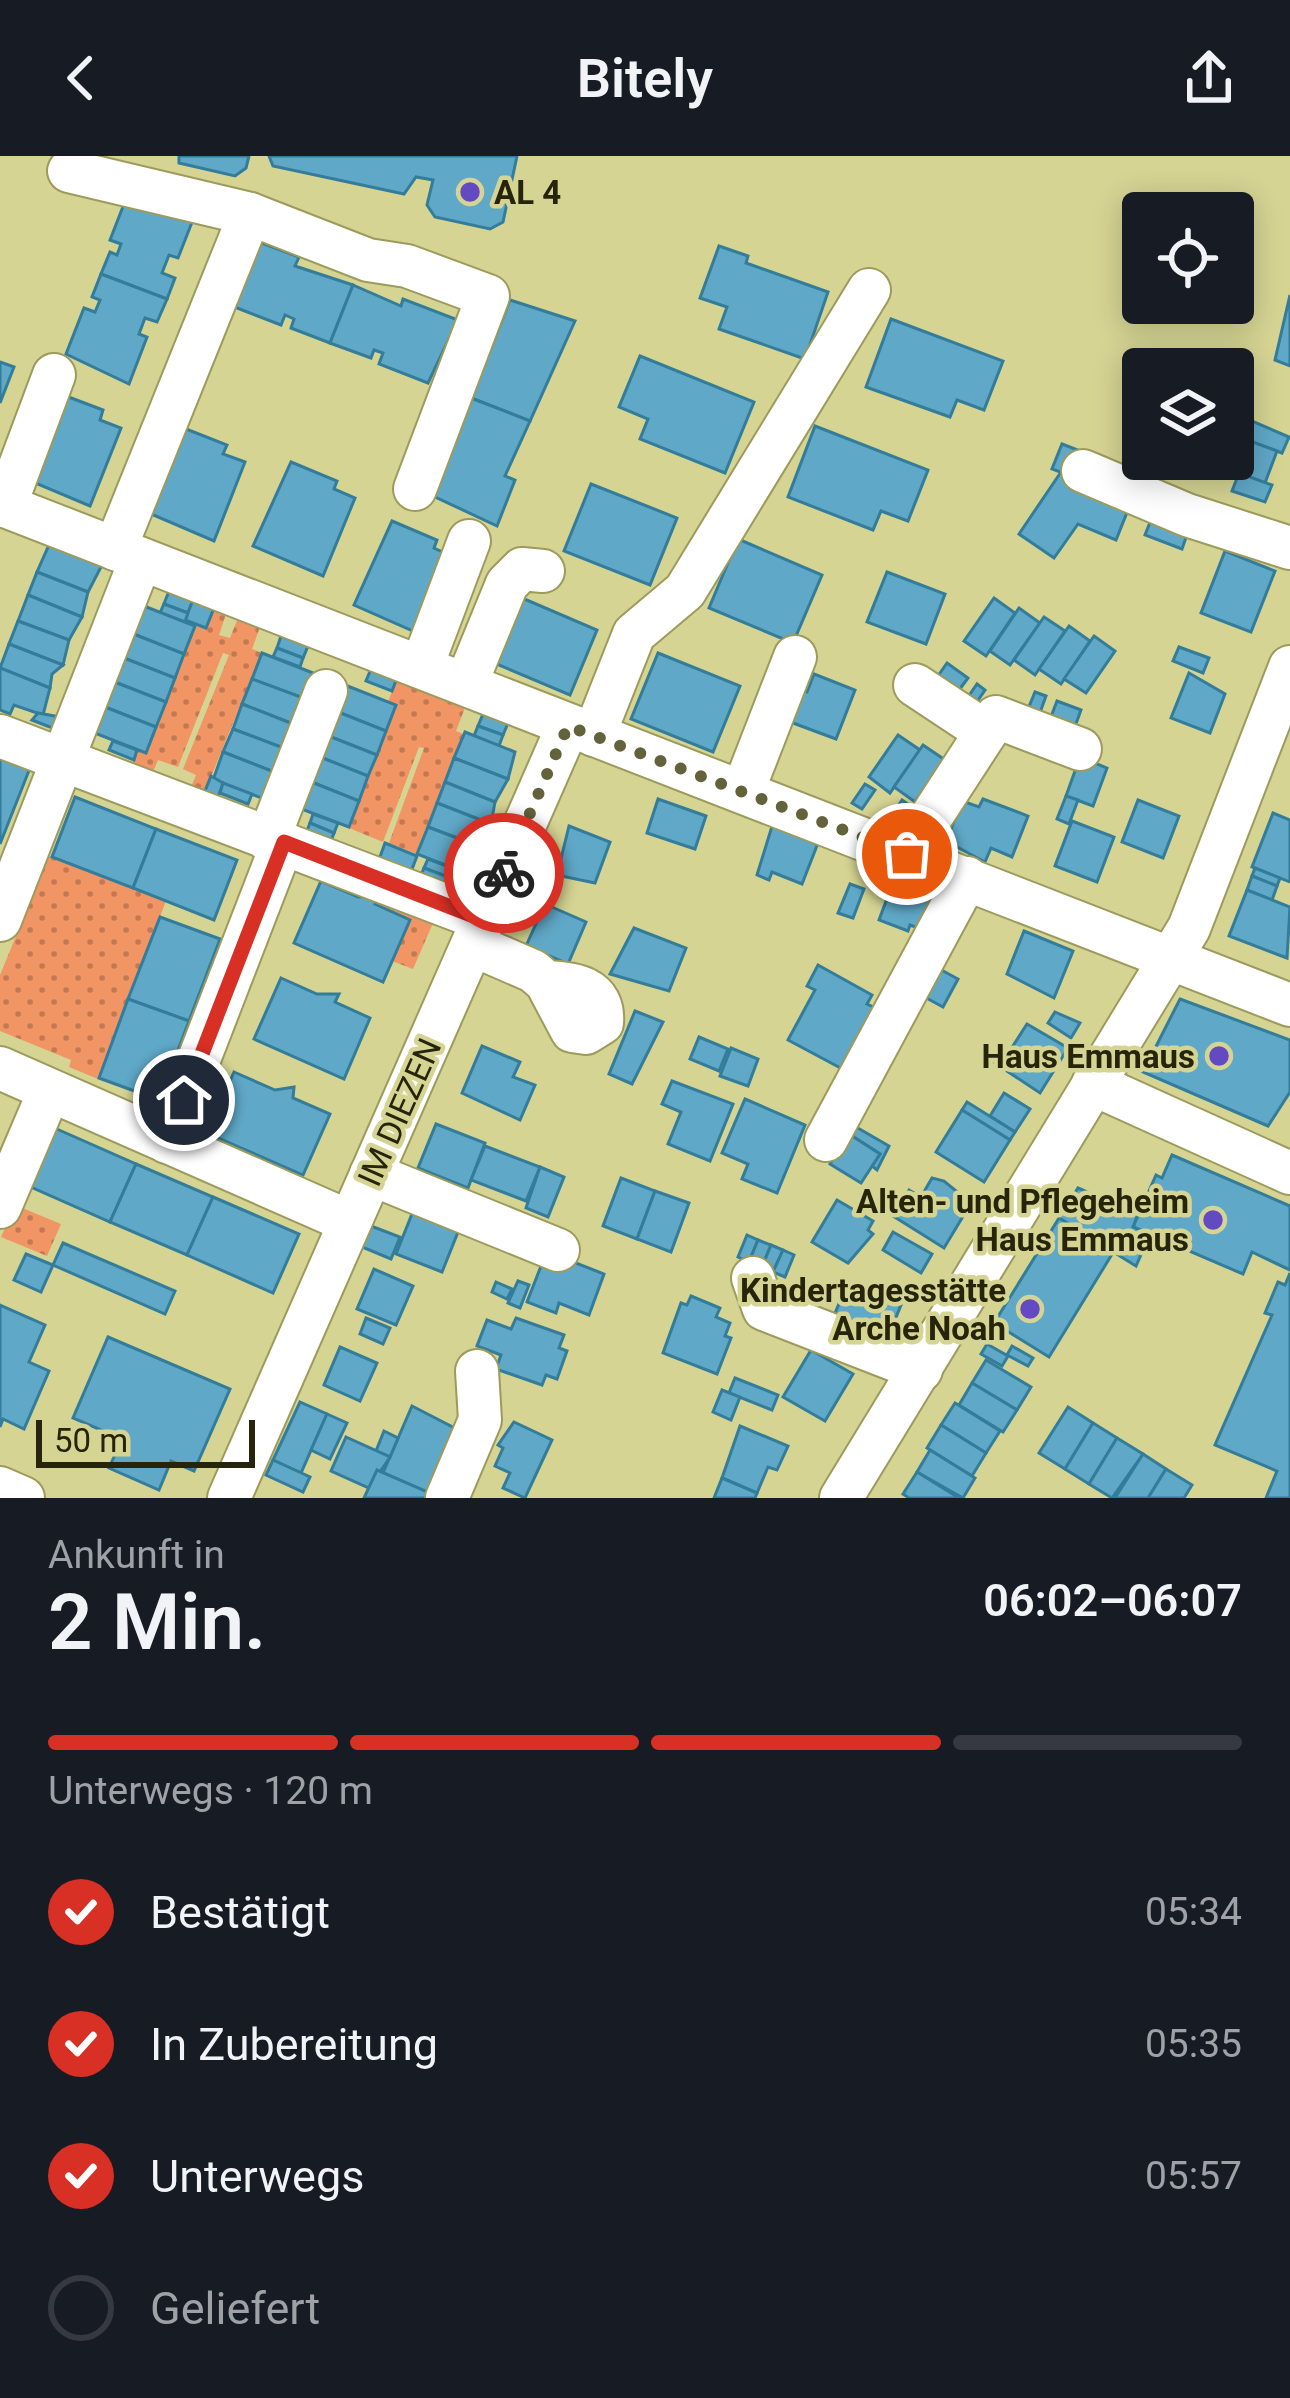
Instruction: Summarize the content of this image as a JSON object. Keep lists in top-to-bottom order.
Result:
{
  "streets": {
    "street": ["IM DIEZEN"]
  },
  "places": [
    "AL 4",
    "Haus Emmaus",
    "Alten- und Pflegeheim Haus Emmaus",
    "Kindertagesstätte Arche Noah"
  ],
  "scale_bar": "50 m",
  "page": {
    "header": "Bitely",
    "scale": "50 m",
    "heading": ["2 Min.", "Ankunft in", "06:02–06:07"],
    "bar": "Unterwegs · 120 m",
    "list": [
      ["Bestätigt", "05:34"],
      ["In Zubereitung", "05:35"],
      ["Unterwegs", "05:57"],
      "Geliefert"
    ]
  }
}
